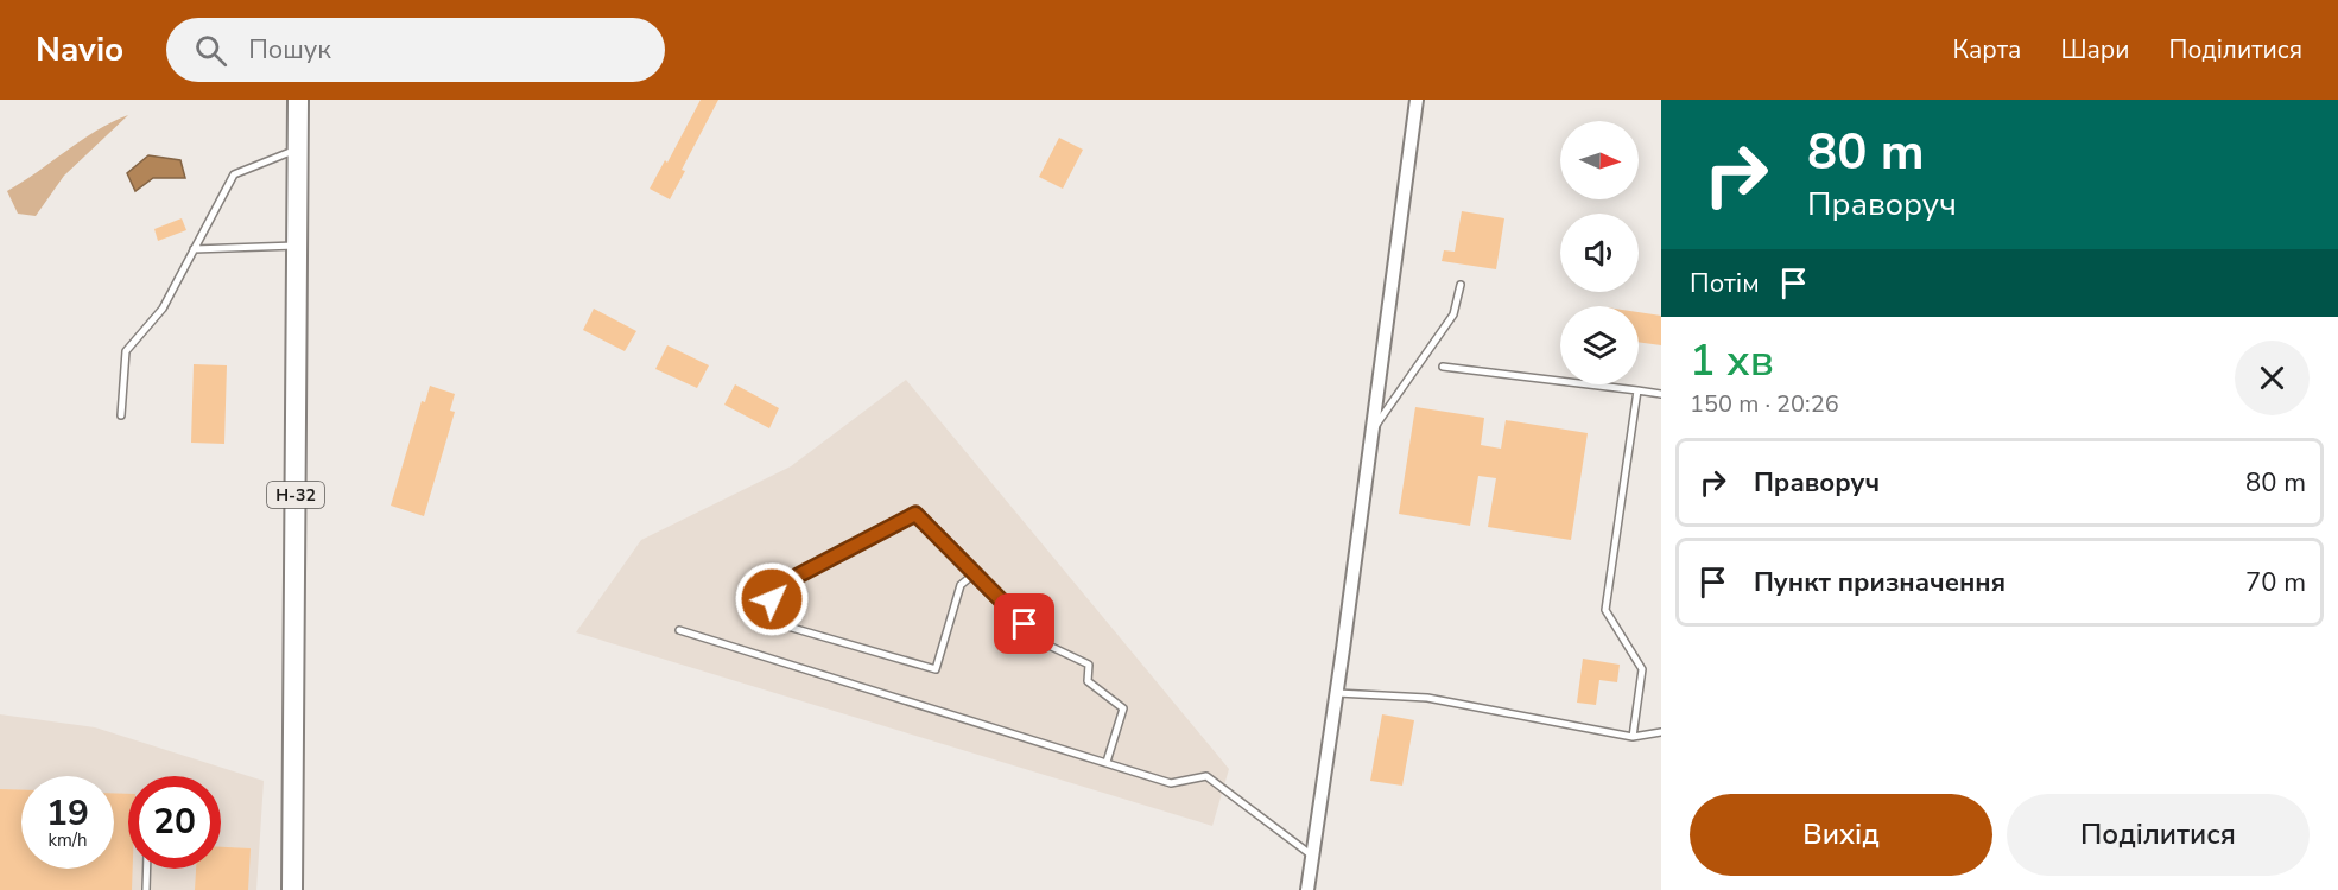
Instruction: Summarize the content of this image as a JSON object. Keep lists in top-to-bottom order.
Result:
{
  "streets": {
    "main road": ["Н-32"]
  },
  "north": "right",
  "page": {
    "header": "Navio",
    "search": "Пошук",
    "nav": ["Карта", "Шари", "Поділитися"],
    "turn": ["80 m", "Праворуч"],
    "then": "Потім",
    "heading": ["1 хв", "150 m · 20:26"],
    "list": [
      {
        "name": "Праворуч",
        "value": "80 m"
      },
      {
        "name": "Пункт призначення",
        "value": "70 m"
      }
    ],
    "speed": "19 km/h",
    "limit": "20",
    "buttons": ["Вихід", "Поділитися"]
  }
}
